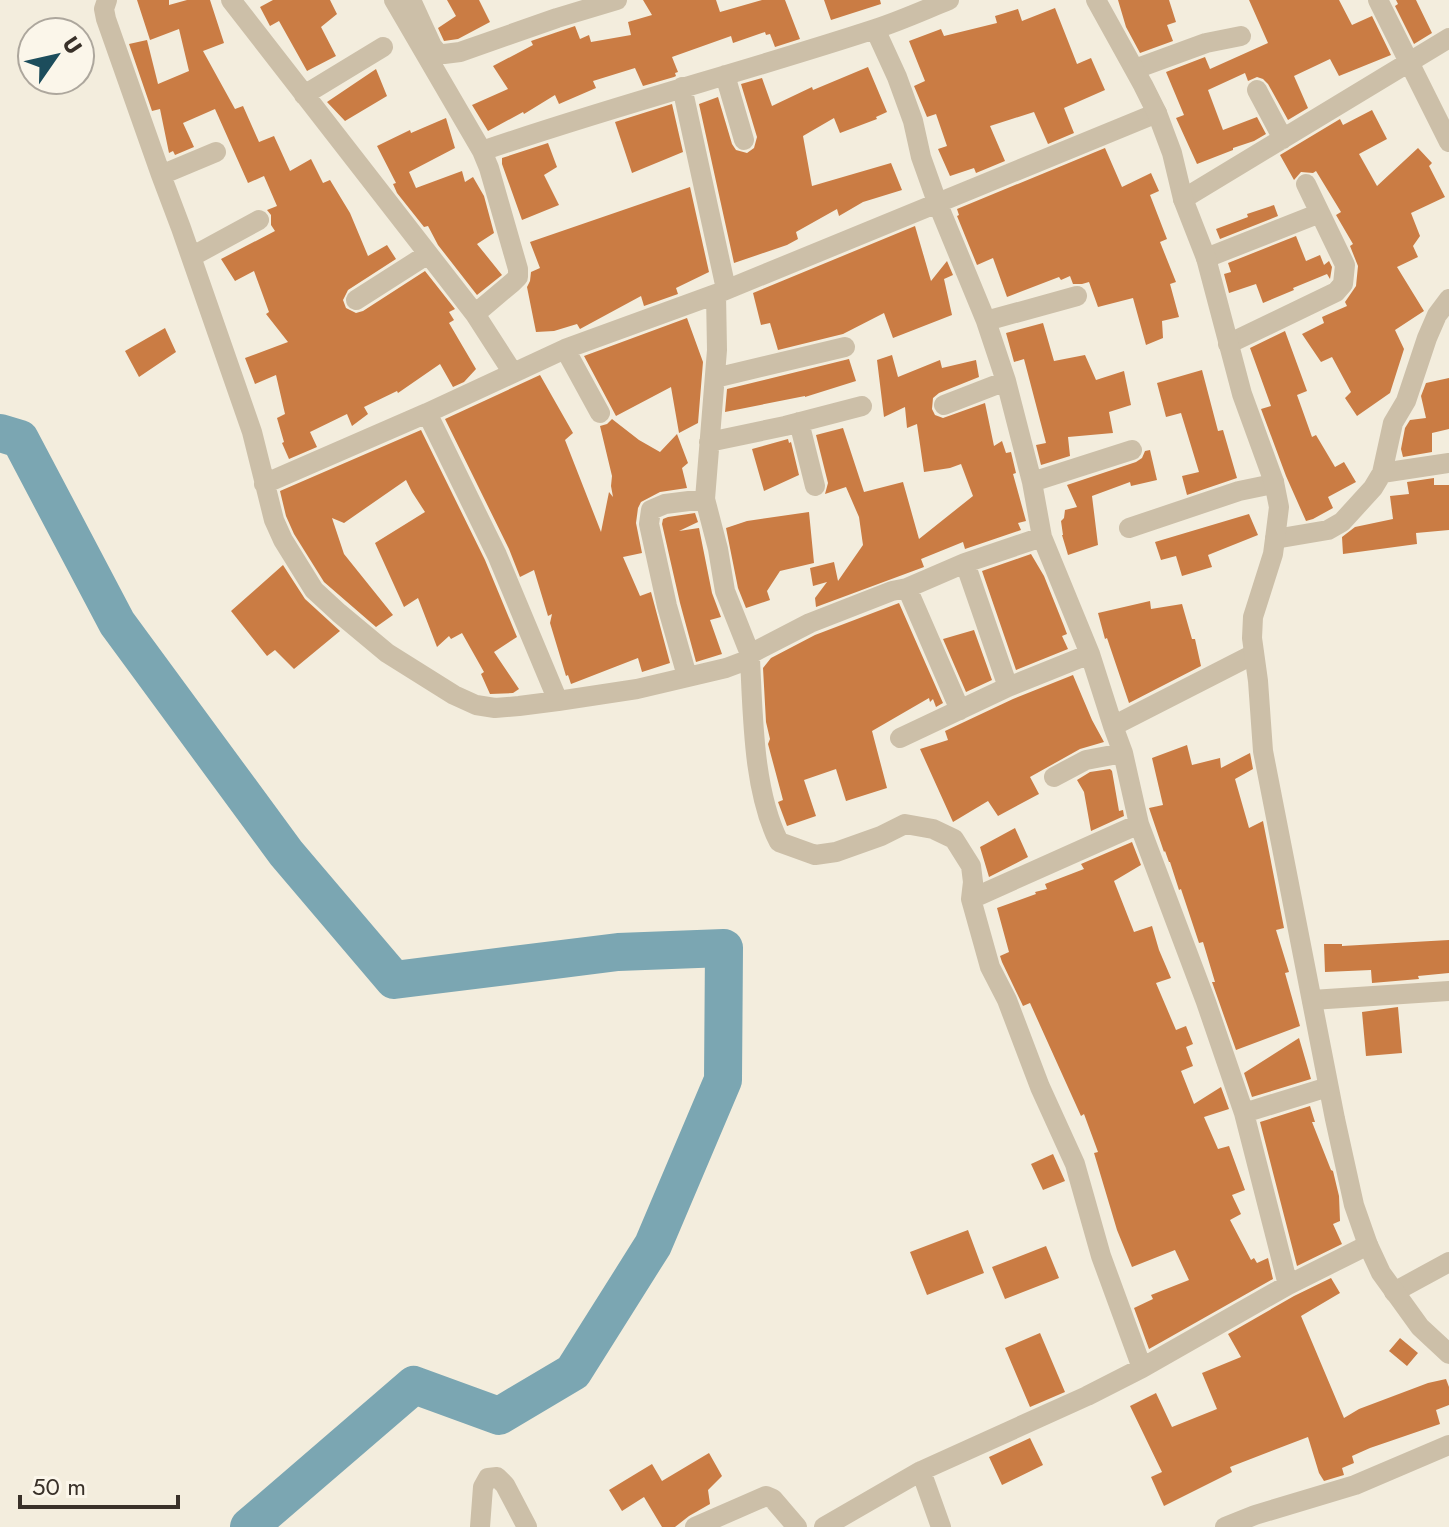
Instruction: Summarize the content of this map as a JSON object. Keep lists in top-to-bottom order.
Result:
{
  "scale_bar": "50 m",
  "north": "top right"
}
